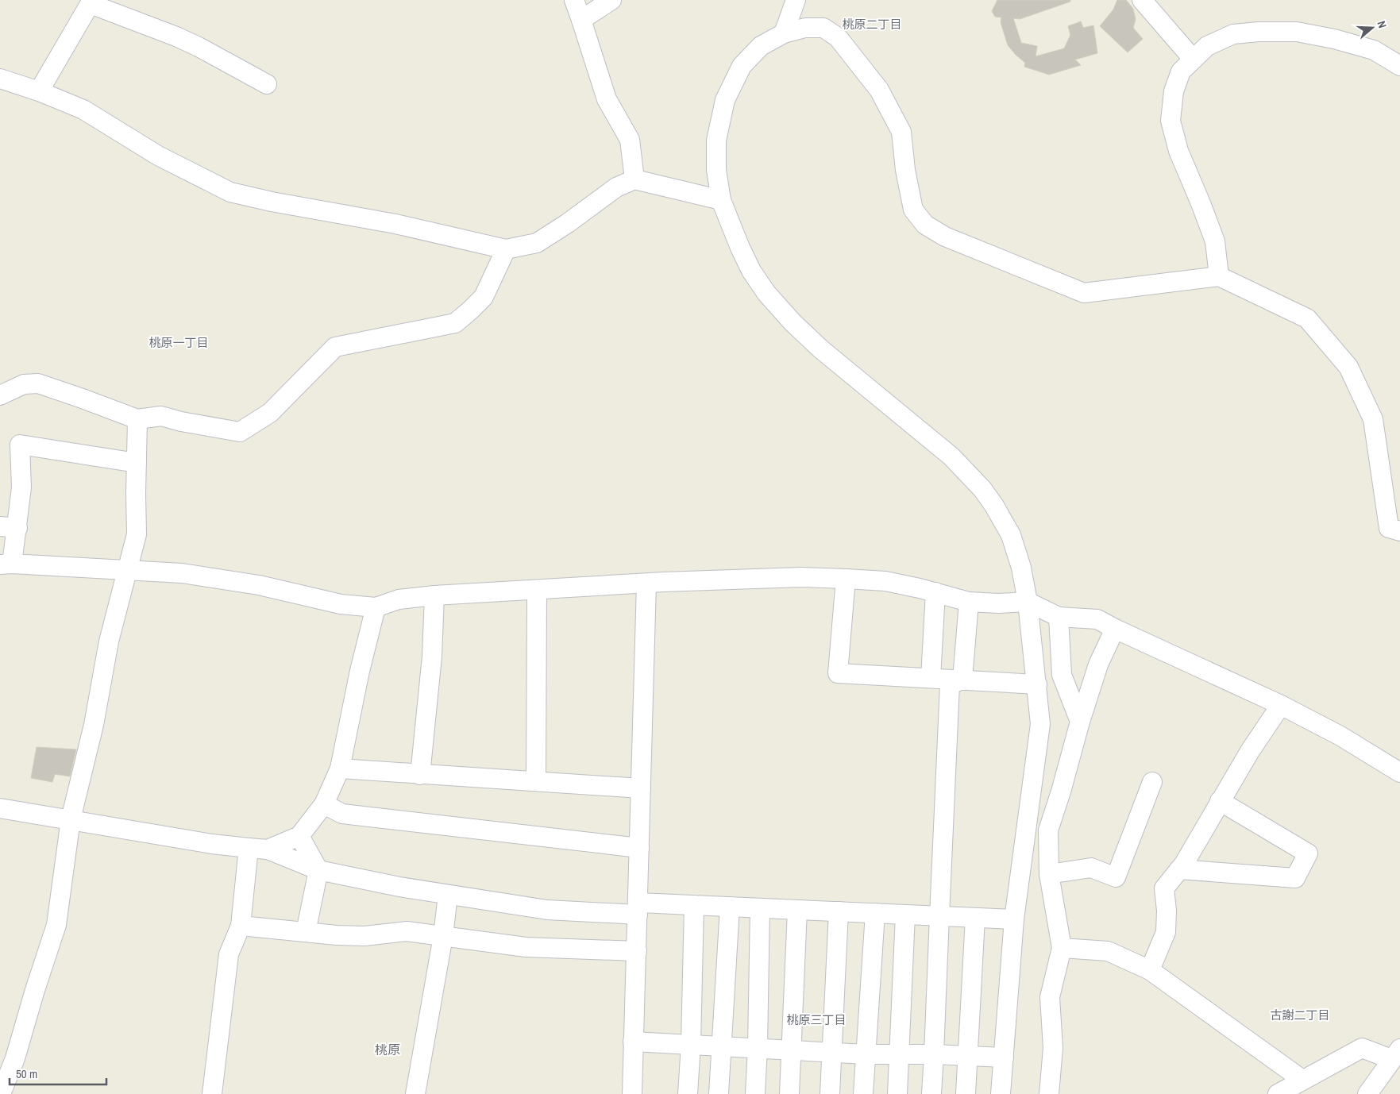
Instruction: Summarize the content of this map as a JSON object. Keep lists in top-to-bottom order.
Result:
{
  "districts": [
    "桃原二丁目",
    "桃原一丁目",
    "古謝二丁目",
    "桃原三丁目",
    "桃原"
  ],
  "scale_bar": "50 m",
  "north": "right"
}
